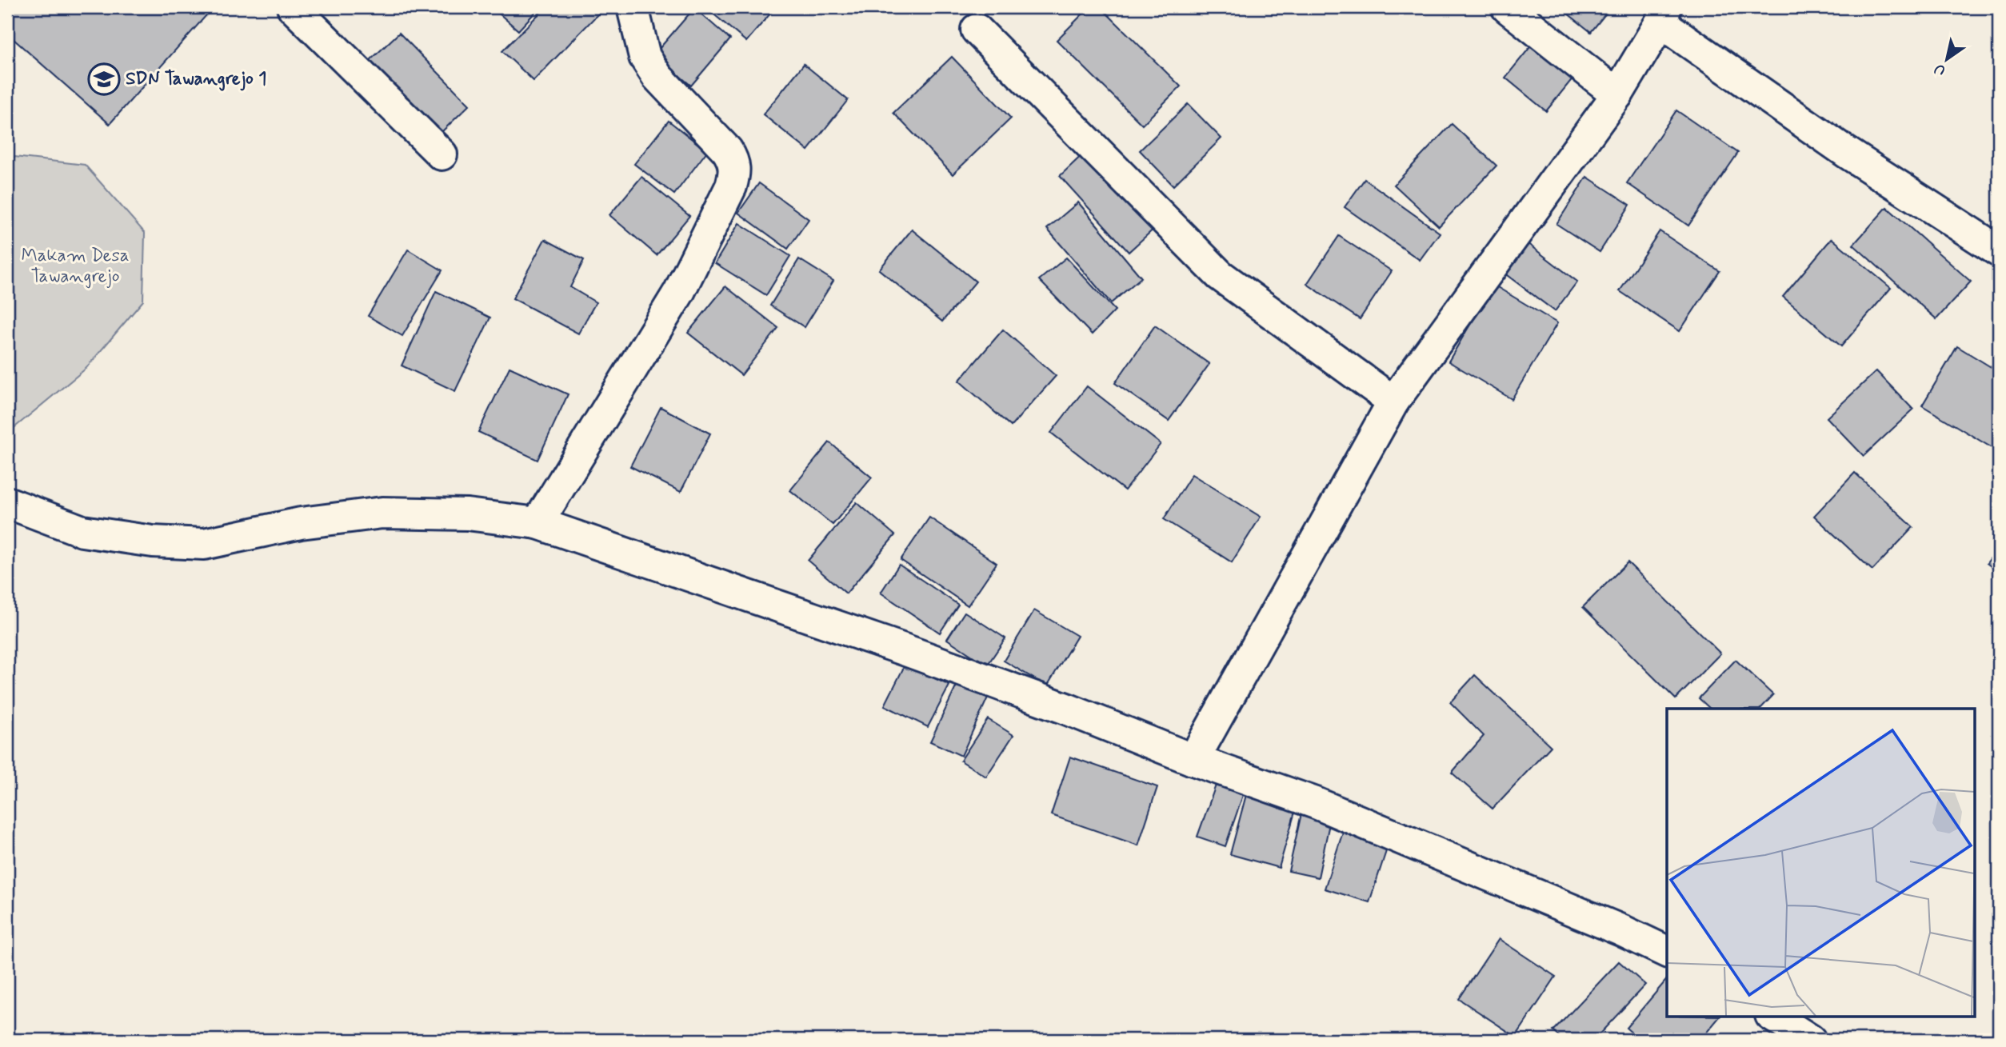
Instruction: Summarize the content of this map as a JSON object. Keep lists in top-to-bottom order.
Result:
{
  "parks": ["Makam Desa Tawangrejo"],
  "places": {
    "school or university": ["SDN Tawangrejo 1"]
  },
  "north": "bottom left"
}
